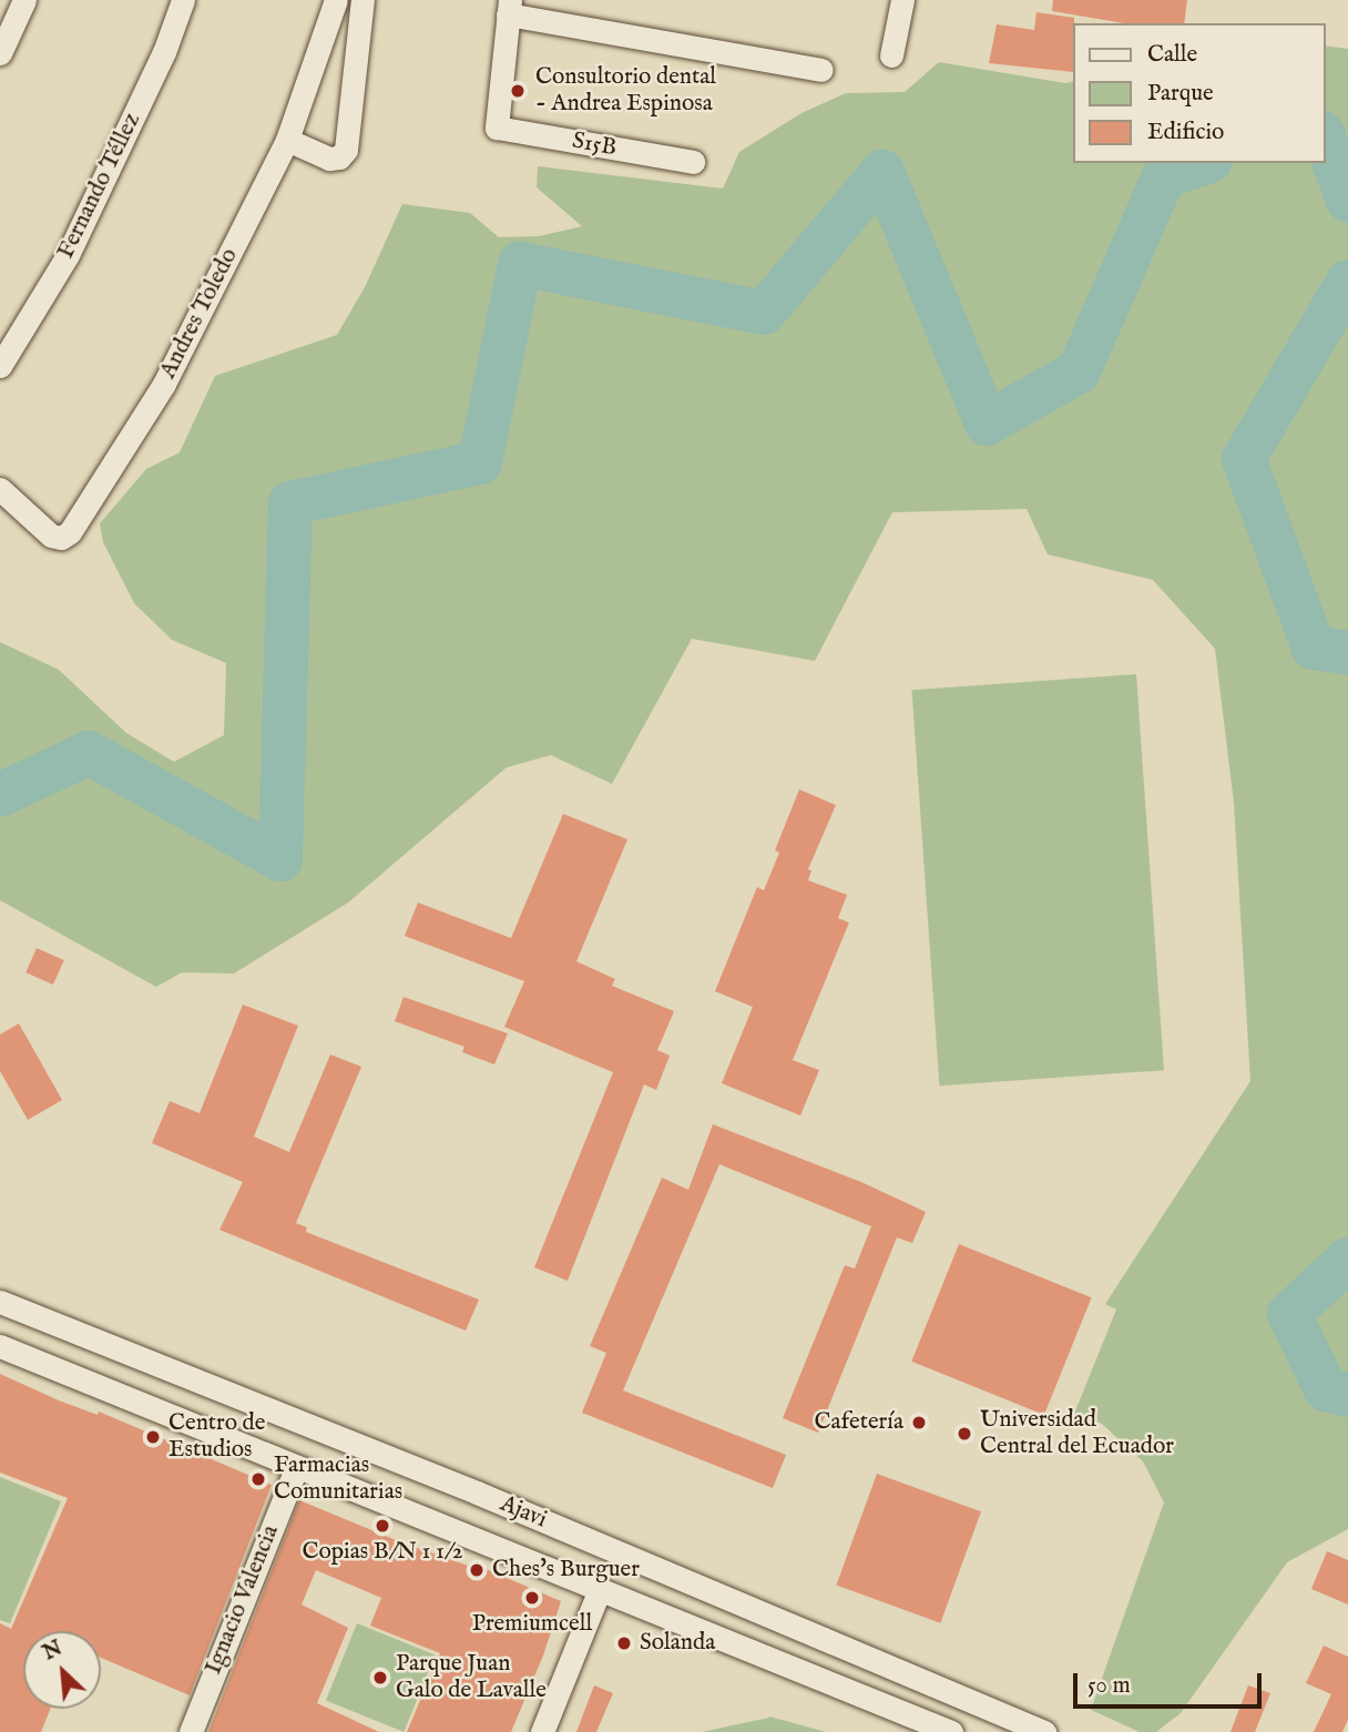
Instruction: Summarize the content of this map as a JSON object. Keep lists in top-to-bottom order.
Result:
{
  "streets": {
    "street": [
      "S15B",
      "Fernando Téllez",
      "Andres Toledo",
      "Ajavi",
      "Ignacio Valencia"
    ]
  },
  "crossings": [
    ["Ajavi", "Ignacio Valencia"]
  ],
  "places": [
    "Consultorio dental - Andrea Espinosa",
    "Cafetería",
    "Universidad Central del Ecuador",
    "Centro de Estudios",
    "Farmacias Comunitarias",
    "Copias B/N 1 1/2",
    "Ches's Burguer",
    "Premiumcell",
    "Solanda",
    "Parque Juan Galo de Lavalle"
  ],
  "legend": ["Calle", "Parque", "Edificio"],
  "scale_bar": "50 m",
  "north": "top left"
}
